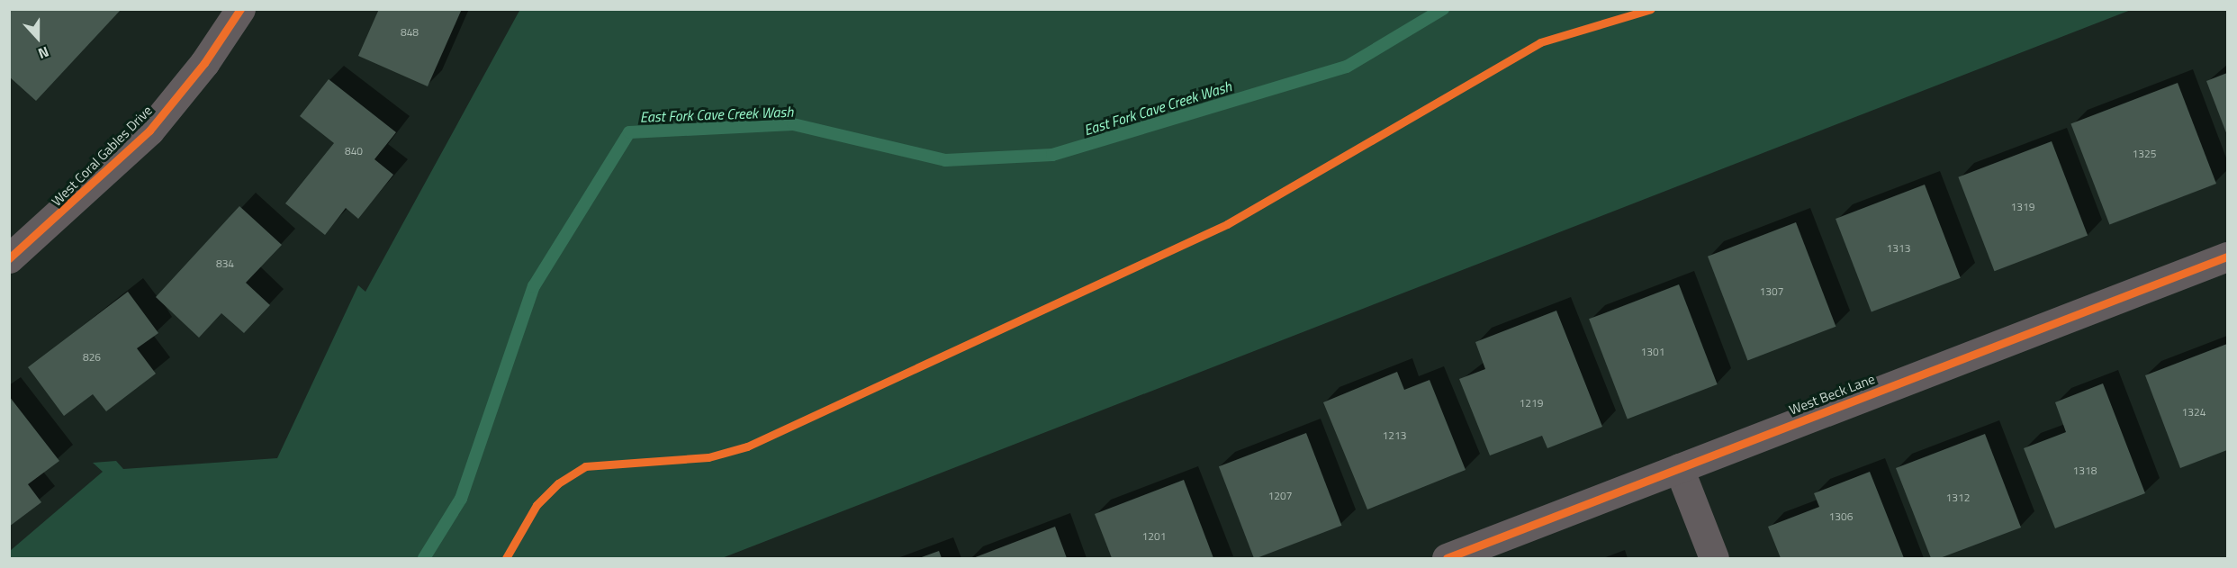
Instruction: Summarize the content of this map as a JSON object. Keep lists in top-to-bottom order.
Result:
{
  "streets": {
    "street": ["West Coral Gables Drive", "West Beck Lane"]
  },
  "water": ["East Fork Cave Creek Wash"],
  "house_numbers": [
    "848",
    "840",
    "1325",
    "1319",
    "1313",
    "834",
    "1307",
    "1301",
    "826",
    "1219",
    "1324",
    "1213",
    "1318",
    "1207",
    "1312",
    "1306",
    "1201"
  ],
  "north": "bottom"
}
